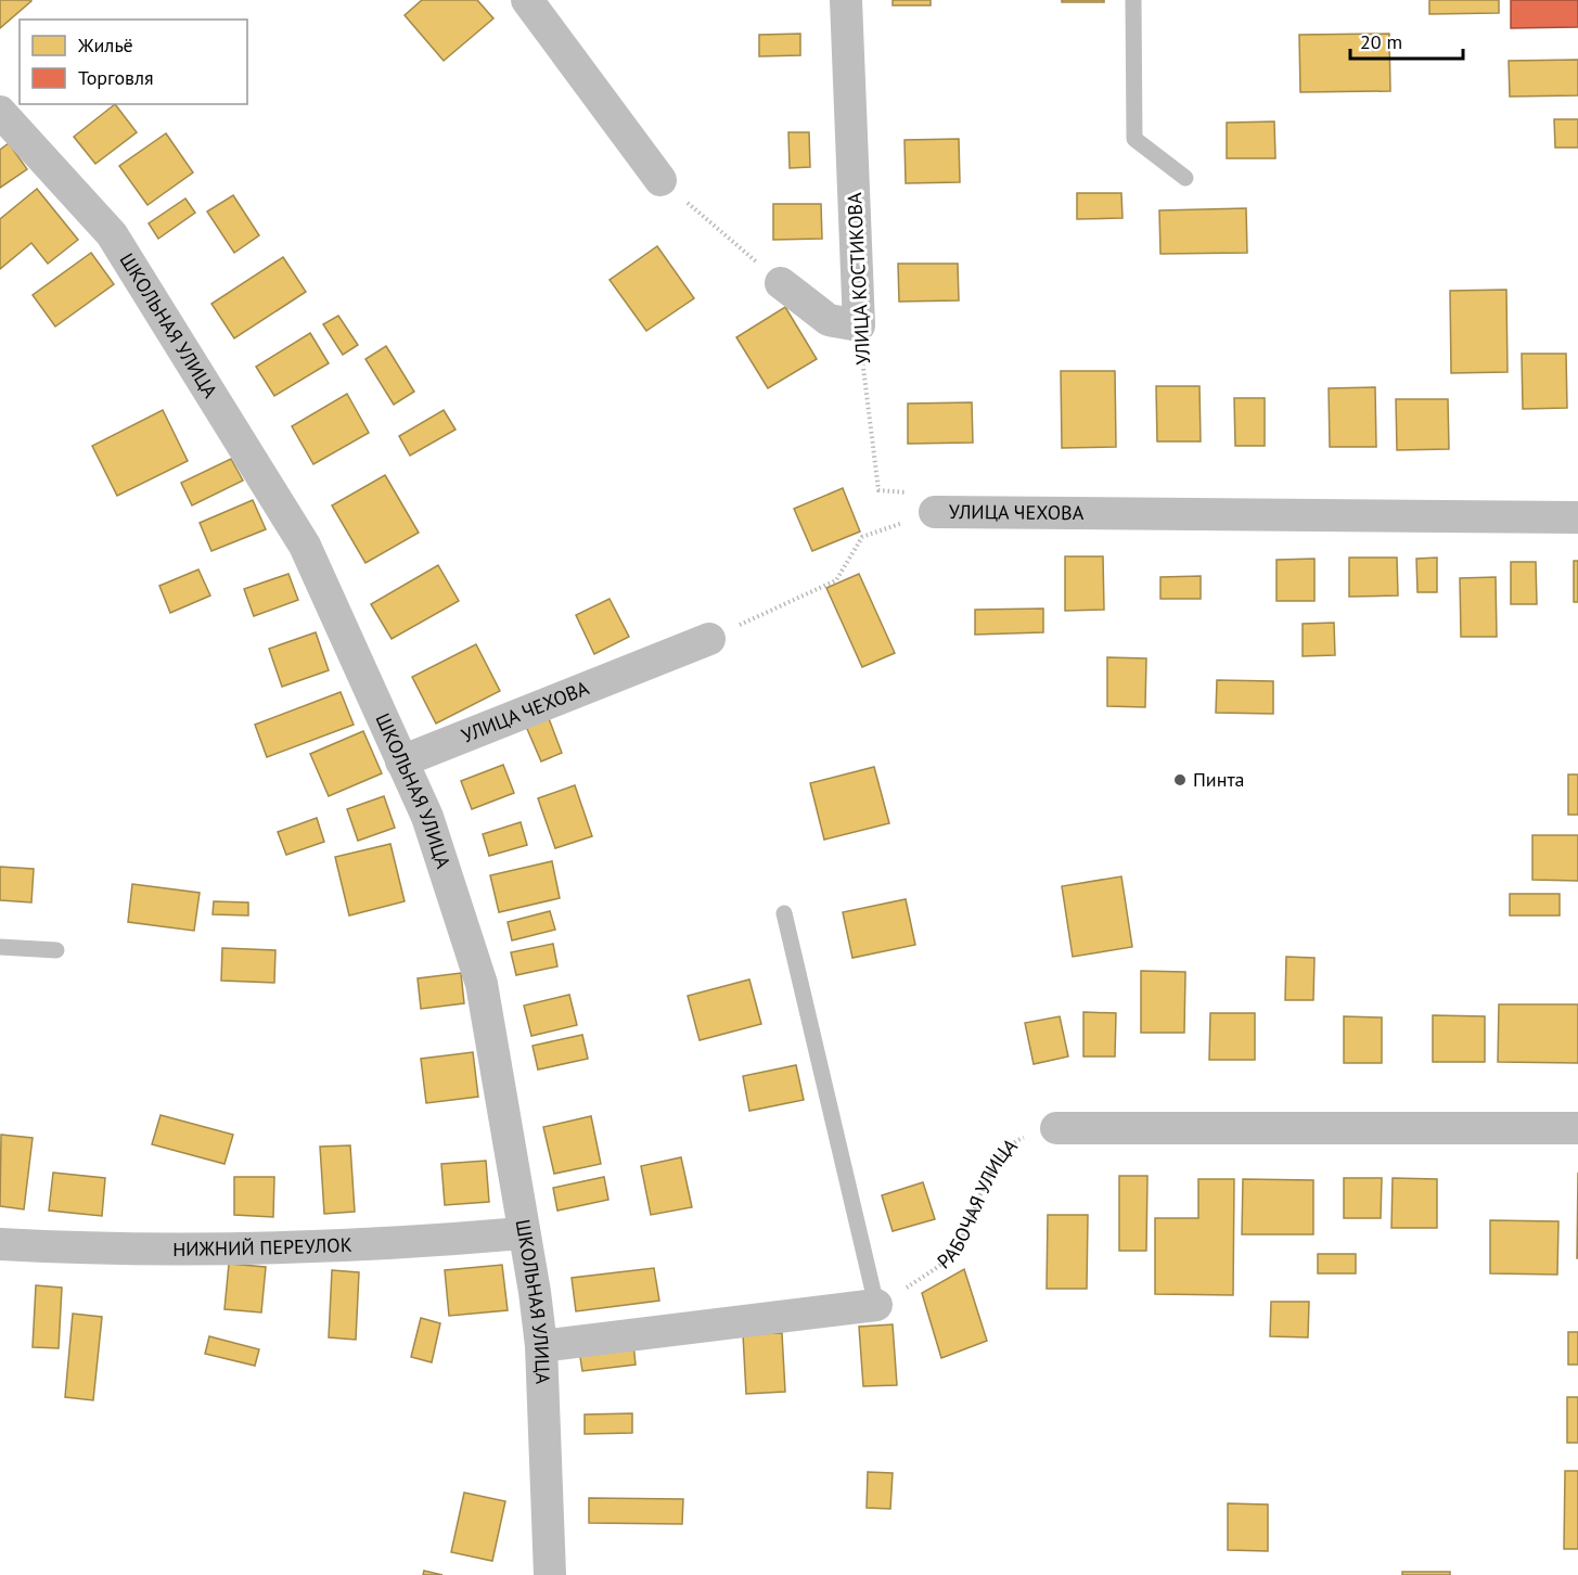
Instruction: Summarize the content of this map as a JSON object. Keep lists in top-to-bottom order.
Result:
{
  "streets": {
    "street": [
      "УЛИЦА КОСТИКОВА",
      "ШКОЛЬНАЯ УЛИЦА",
      "УЛИЦА ЧЕХОВА",
      "НИЖНИЙ ПЕРЕУЛОК"
    ],
    "path": ["РАБОЧАЯ УЛИЦА"]
  },
  "crossings": [
    ["УЛИЦА КОСТИКОВА", "УЛИЦА ЧЕХОВА"],
    ["ШКОЛЬНАЯ УЛИЦА", "УЛИЦА ЧЕХОВА"],
    ["ШКОЛЬНАЯ УЛИЦА", "НИЖНИЙ ПЕРЕУЛОК"]
  ],
  "places": ["Пинта"],
  "legend": ["Жильё", "Торговля"],
  "scale_bar": "20 m"
}
